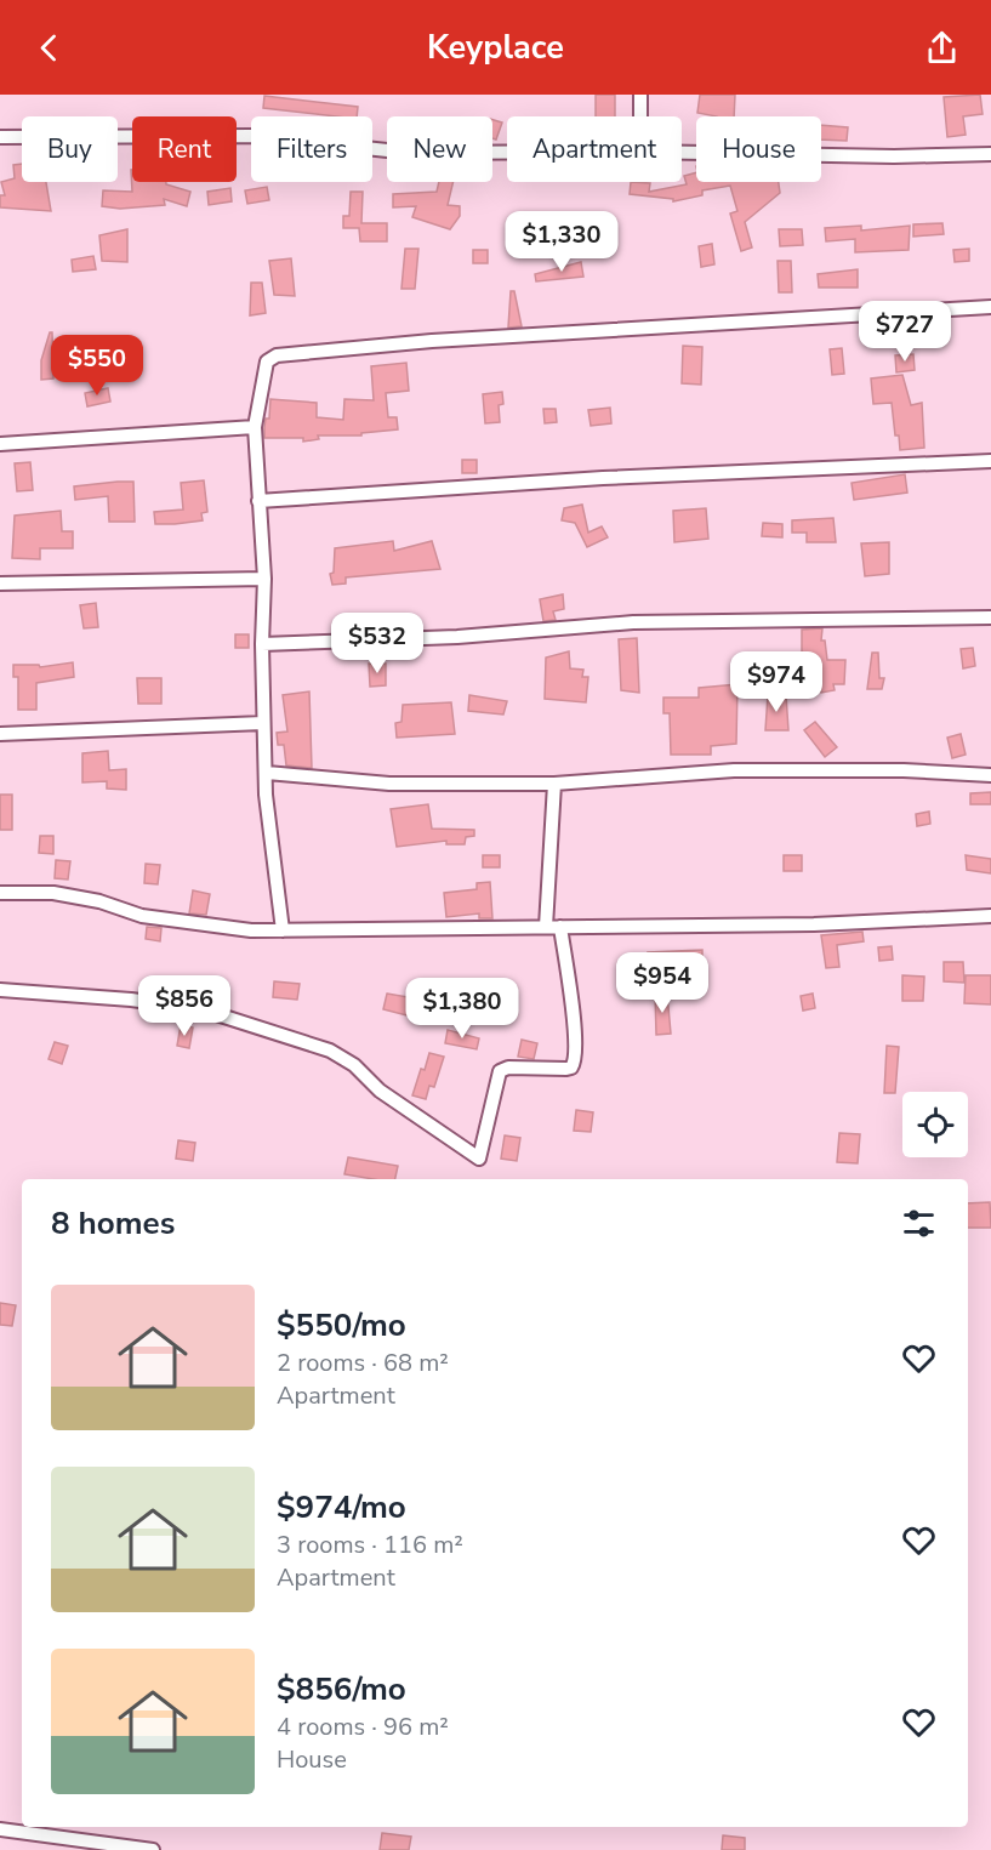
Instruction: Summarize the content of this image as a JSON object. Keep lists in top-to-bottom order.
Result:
{
  "page": {
    "header": "Keyplace",
    "chip": [
      "Buy",
      "Rent",
      "Filters",
      "New",
      "Apartment",
      "House"
    ],
    "price": [
      "$1,330",
      "$727",
      "$550",
      "$532",
      "$974",
      "$954",
      "$856",
      "$1,380"
    ],
    "heading": "8 homes",
    "list": [
      {
        "name": "$550/mo",
        "note": "2 rooms · 68 m² · Apartment"
      },
      {
        "name": "$974/mo",
        "note": "3 rooms · 116 m² · Apartment"
      },
      {
        "name": "$856/mo",
        "note": "4 rooms · 96 m² · House"
      }
    ]
  }
}
